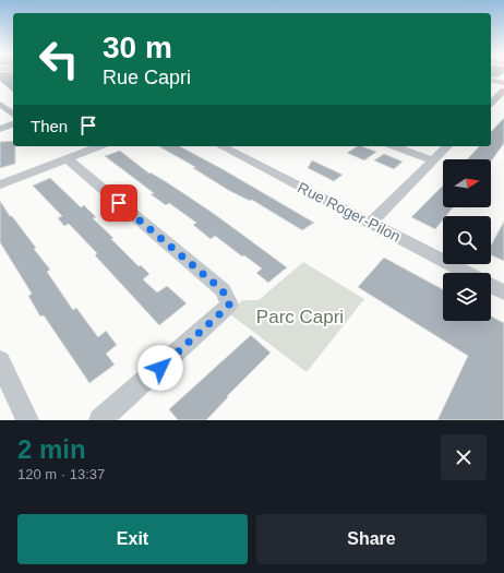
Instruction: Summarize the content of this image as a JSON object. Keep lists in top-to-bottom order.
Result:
{
  "streets": {
    "street": ["Rue Roger-Pilon"]
  },
  "parks": ["Parc Capri"],
  "north": "right",
  "page": {
    "turn": ["30 m", "Rue Capri"],
    "then": "Then",
    "heading": ["2 min", "120 m · 13:37"],
    "buttons": ["Exit", "Share"]
  }
}
